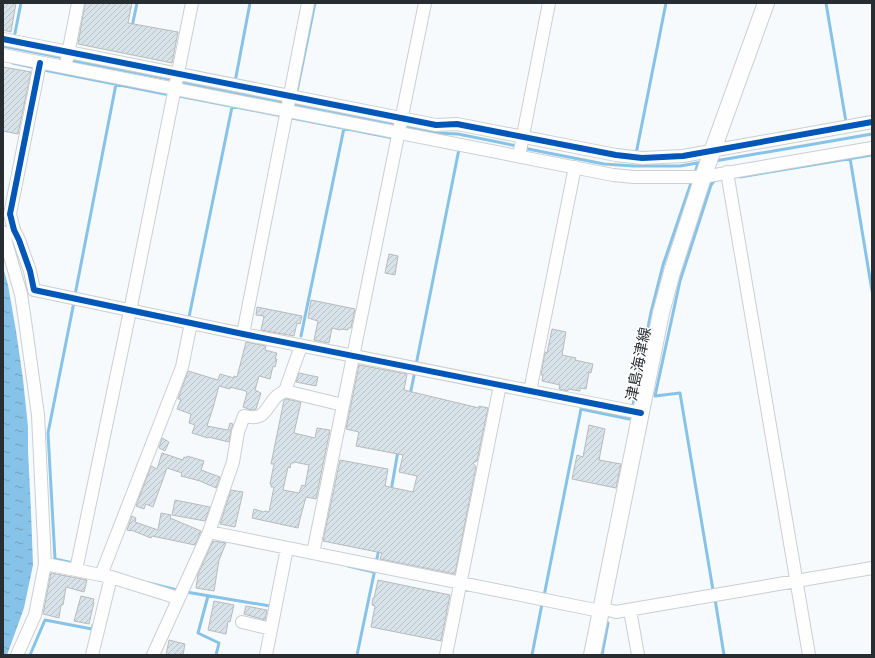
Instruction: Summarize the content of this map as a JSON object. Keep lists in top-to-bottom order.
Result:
{
  "streets": {
    "main road": ["津島海津線"]
  }
}
